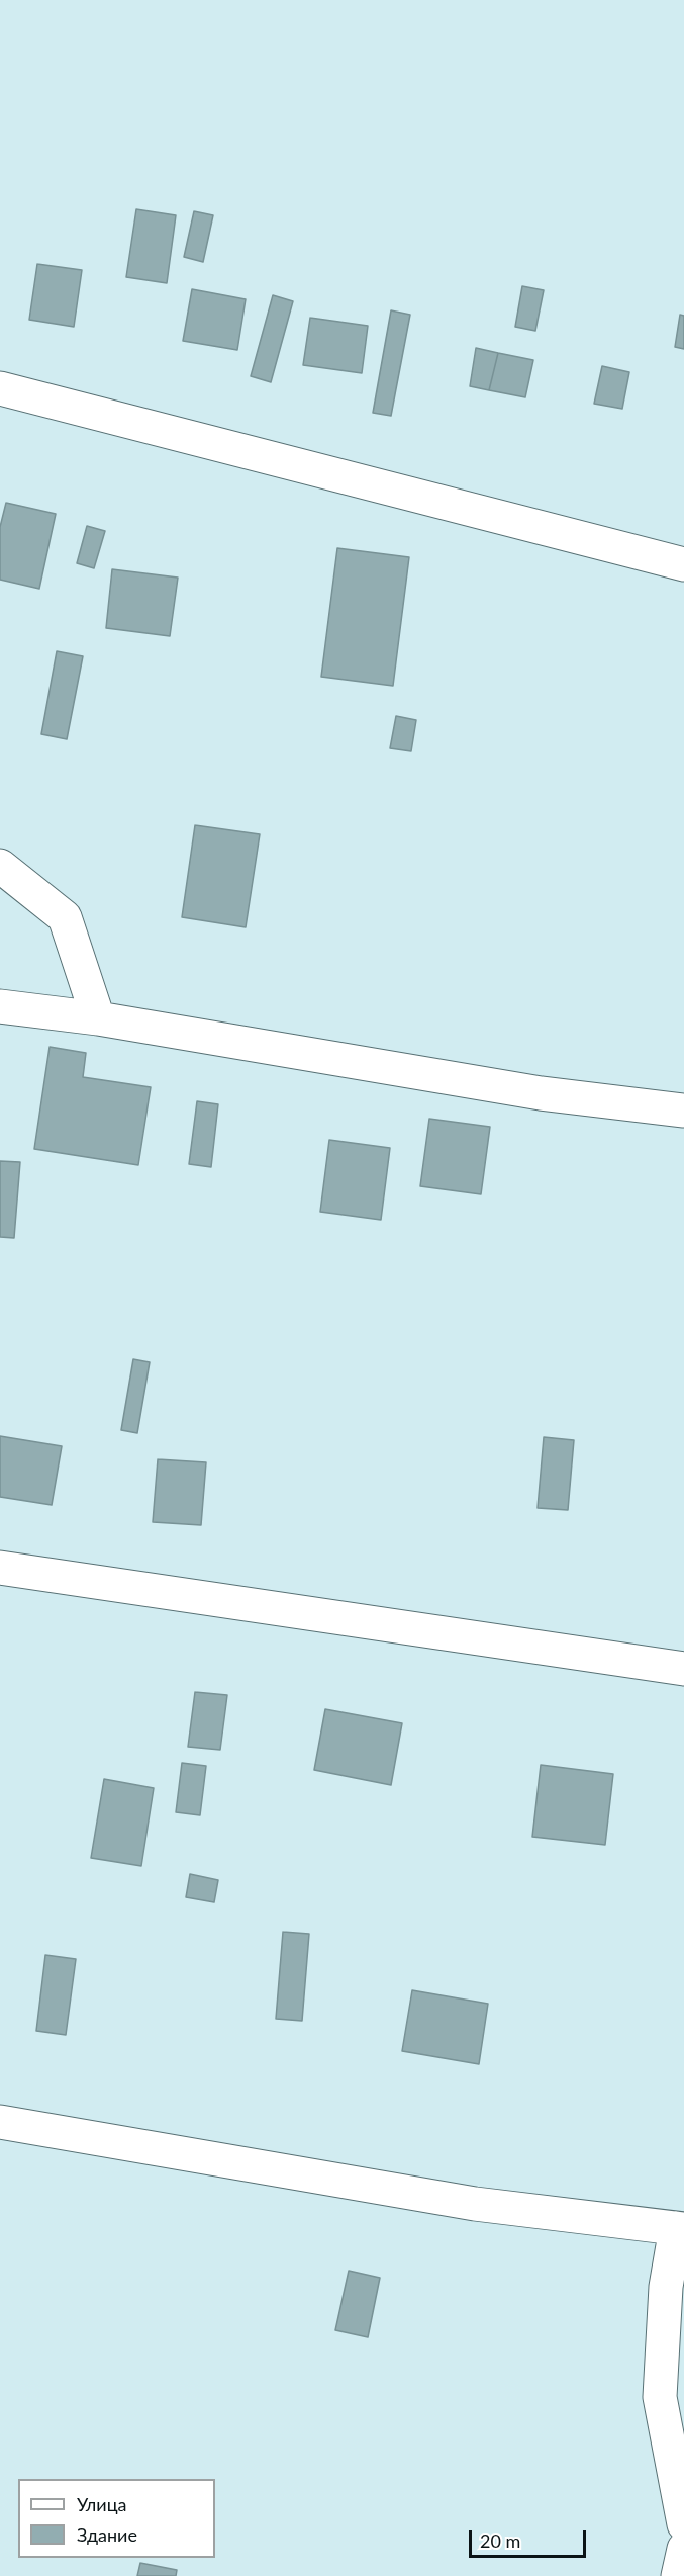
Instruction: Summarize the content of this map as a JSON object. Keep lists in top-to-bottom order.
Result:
{
  "legend": ["Улица", "Здание"],
  "scale_bar": "20 m"
}
